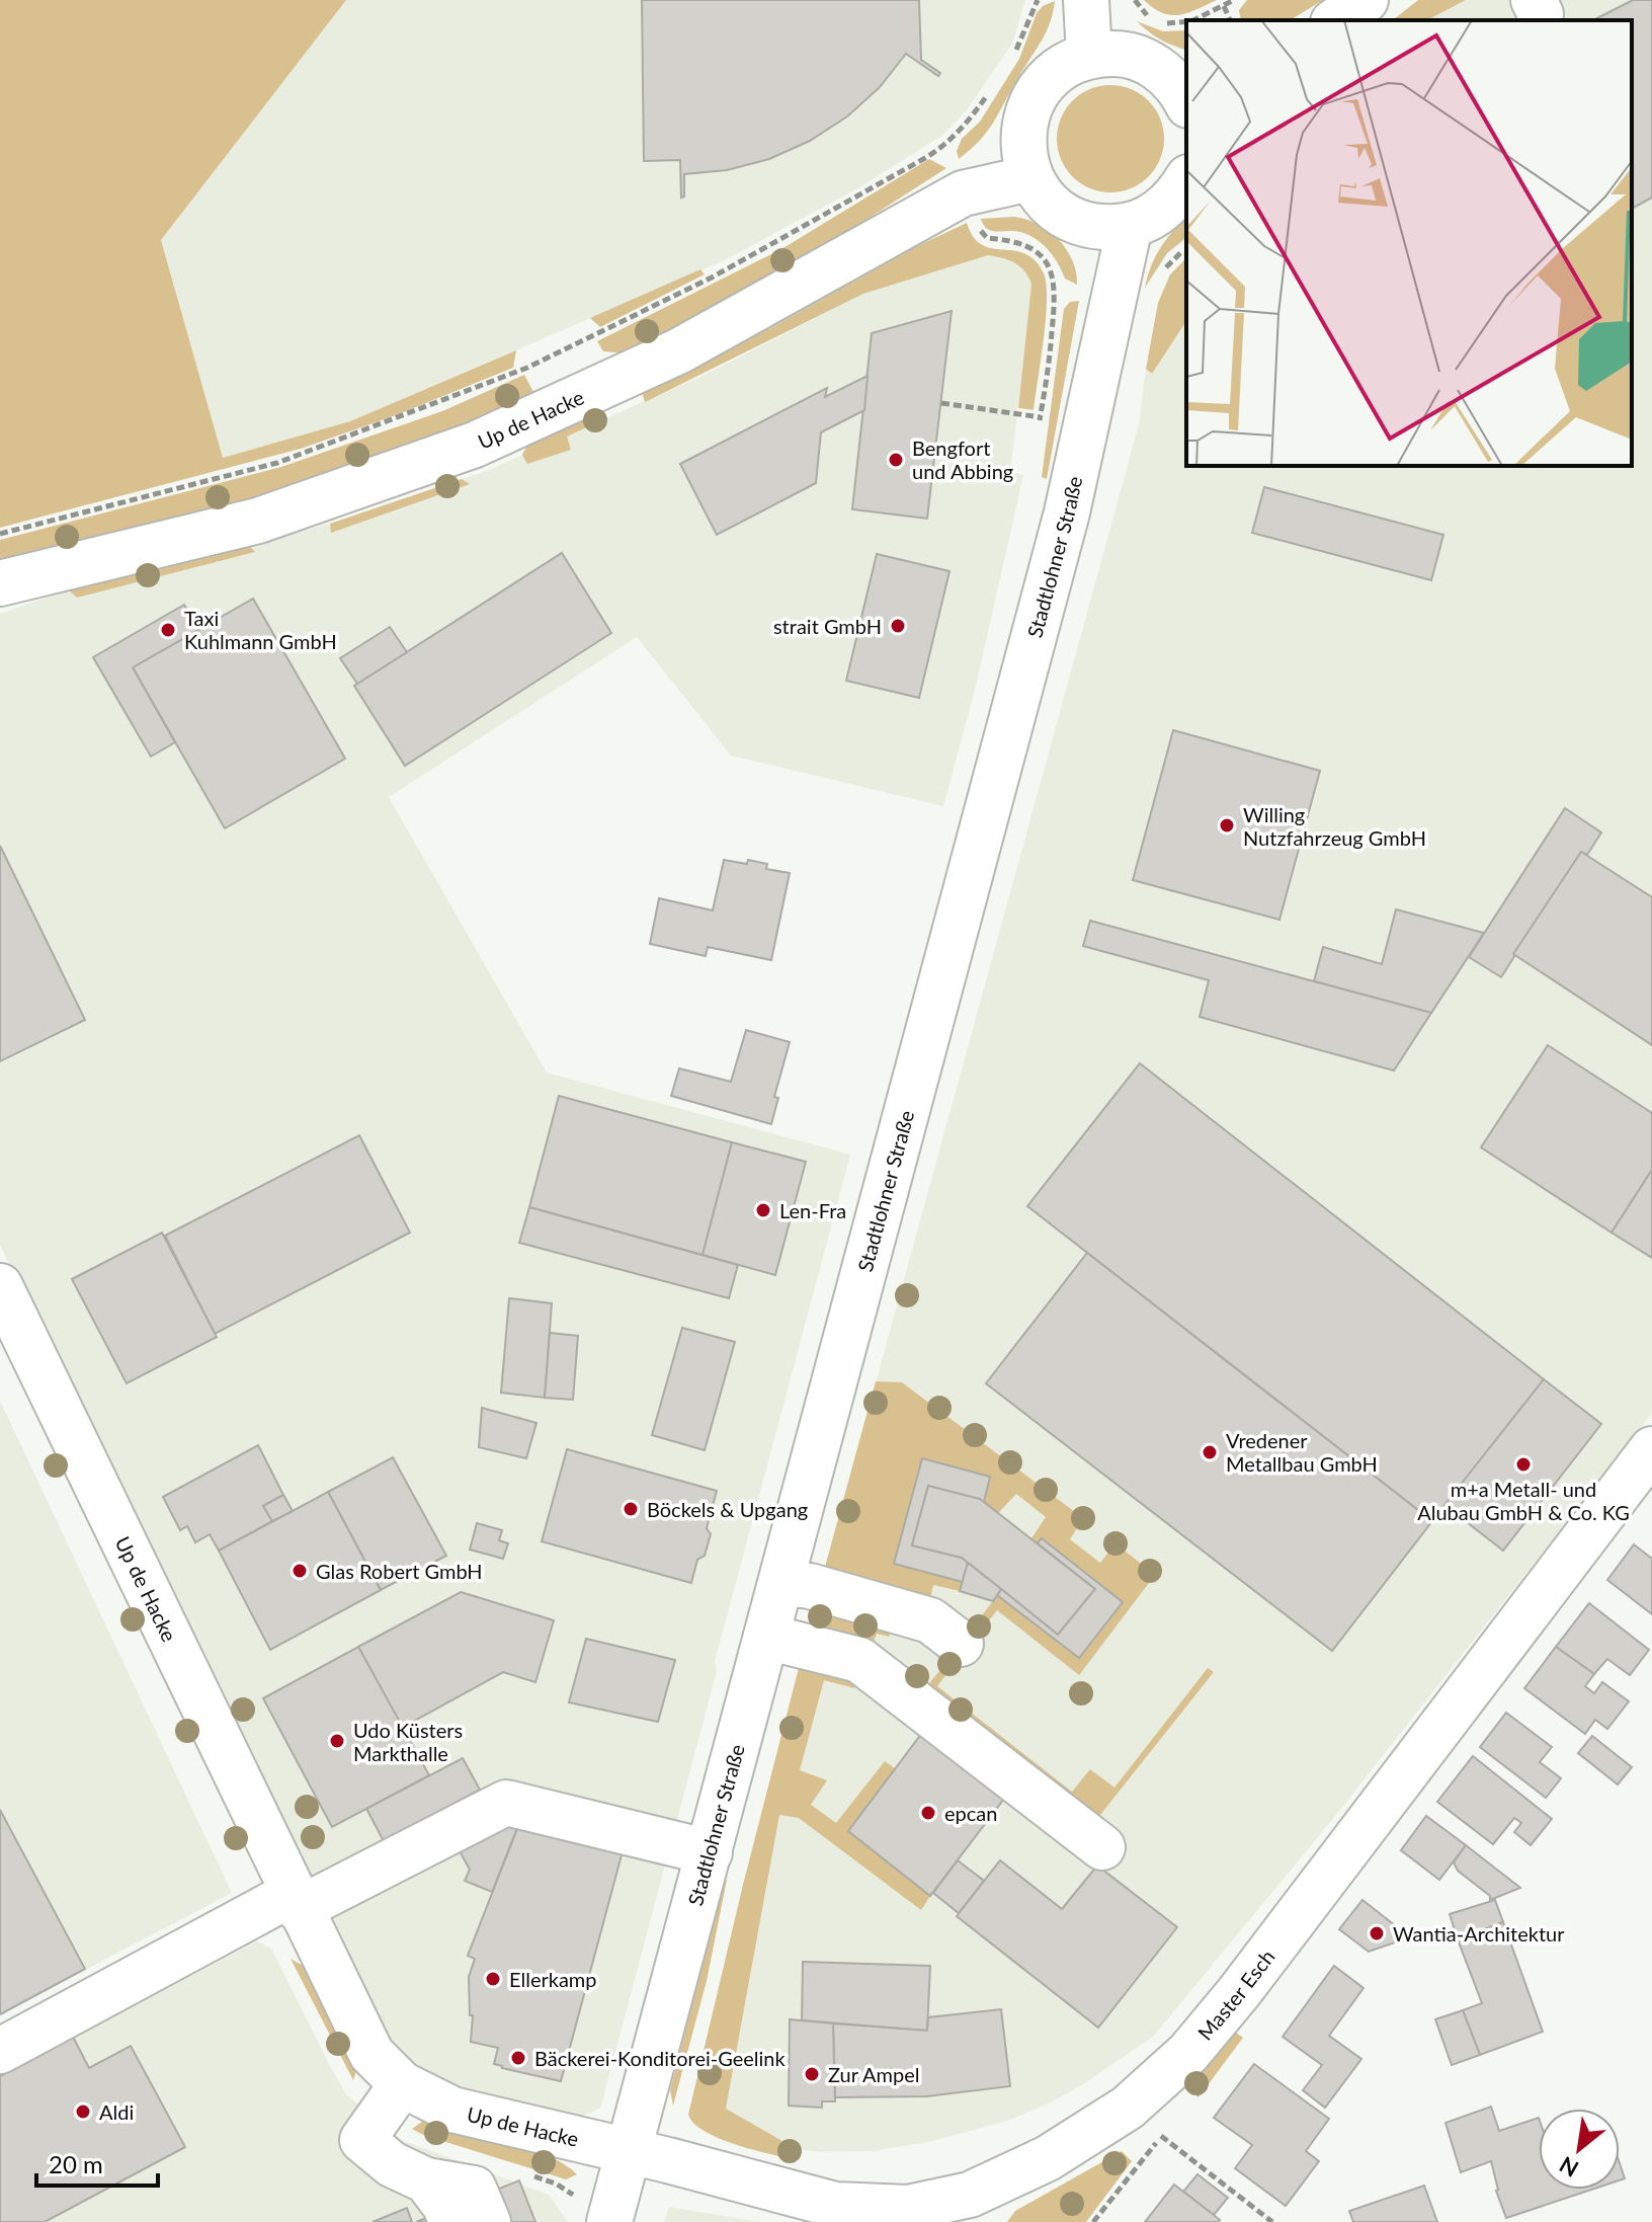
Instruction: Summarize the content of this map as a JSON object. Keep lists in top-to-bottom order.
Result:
{
  "streets": {
    "street": ["Up de Hacke", "Stadtlohner Straße", "Master Esch"]
  },
  "crossings": [
    ["Up de Hacke", "Stadtlohner Straße"],
    ["Up de Hacke", "Master Esch"],
    ["Stadtlohner Straße", "Master Esch"]
  ],
  "places": [
    "Bengfort und Abbing",
    "strait GmbH",
    "Taxi Kuhlmann GmbH",
    "Willing Nutzfahrzeug GmbH",
    "Len-Fra",
    "Vredener Metallbau GmbH",
    "m+a Metall- und Alubau GmbH & Co. KG",
    "Böckels & Upgang",
    "Glas Robert GmbH",
    "Udo Küsters Markthalle",
    "epcan",
    "Wantia-Architektur",
    "Ellerkamp",
    "Bäckerei-Konditorei-Geelink",
    "Zur Ampel",
    "Aldi"
  ],
  "scale_bar": "20 m",
  "north": "bottom left"
}
